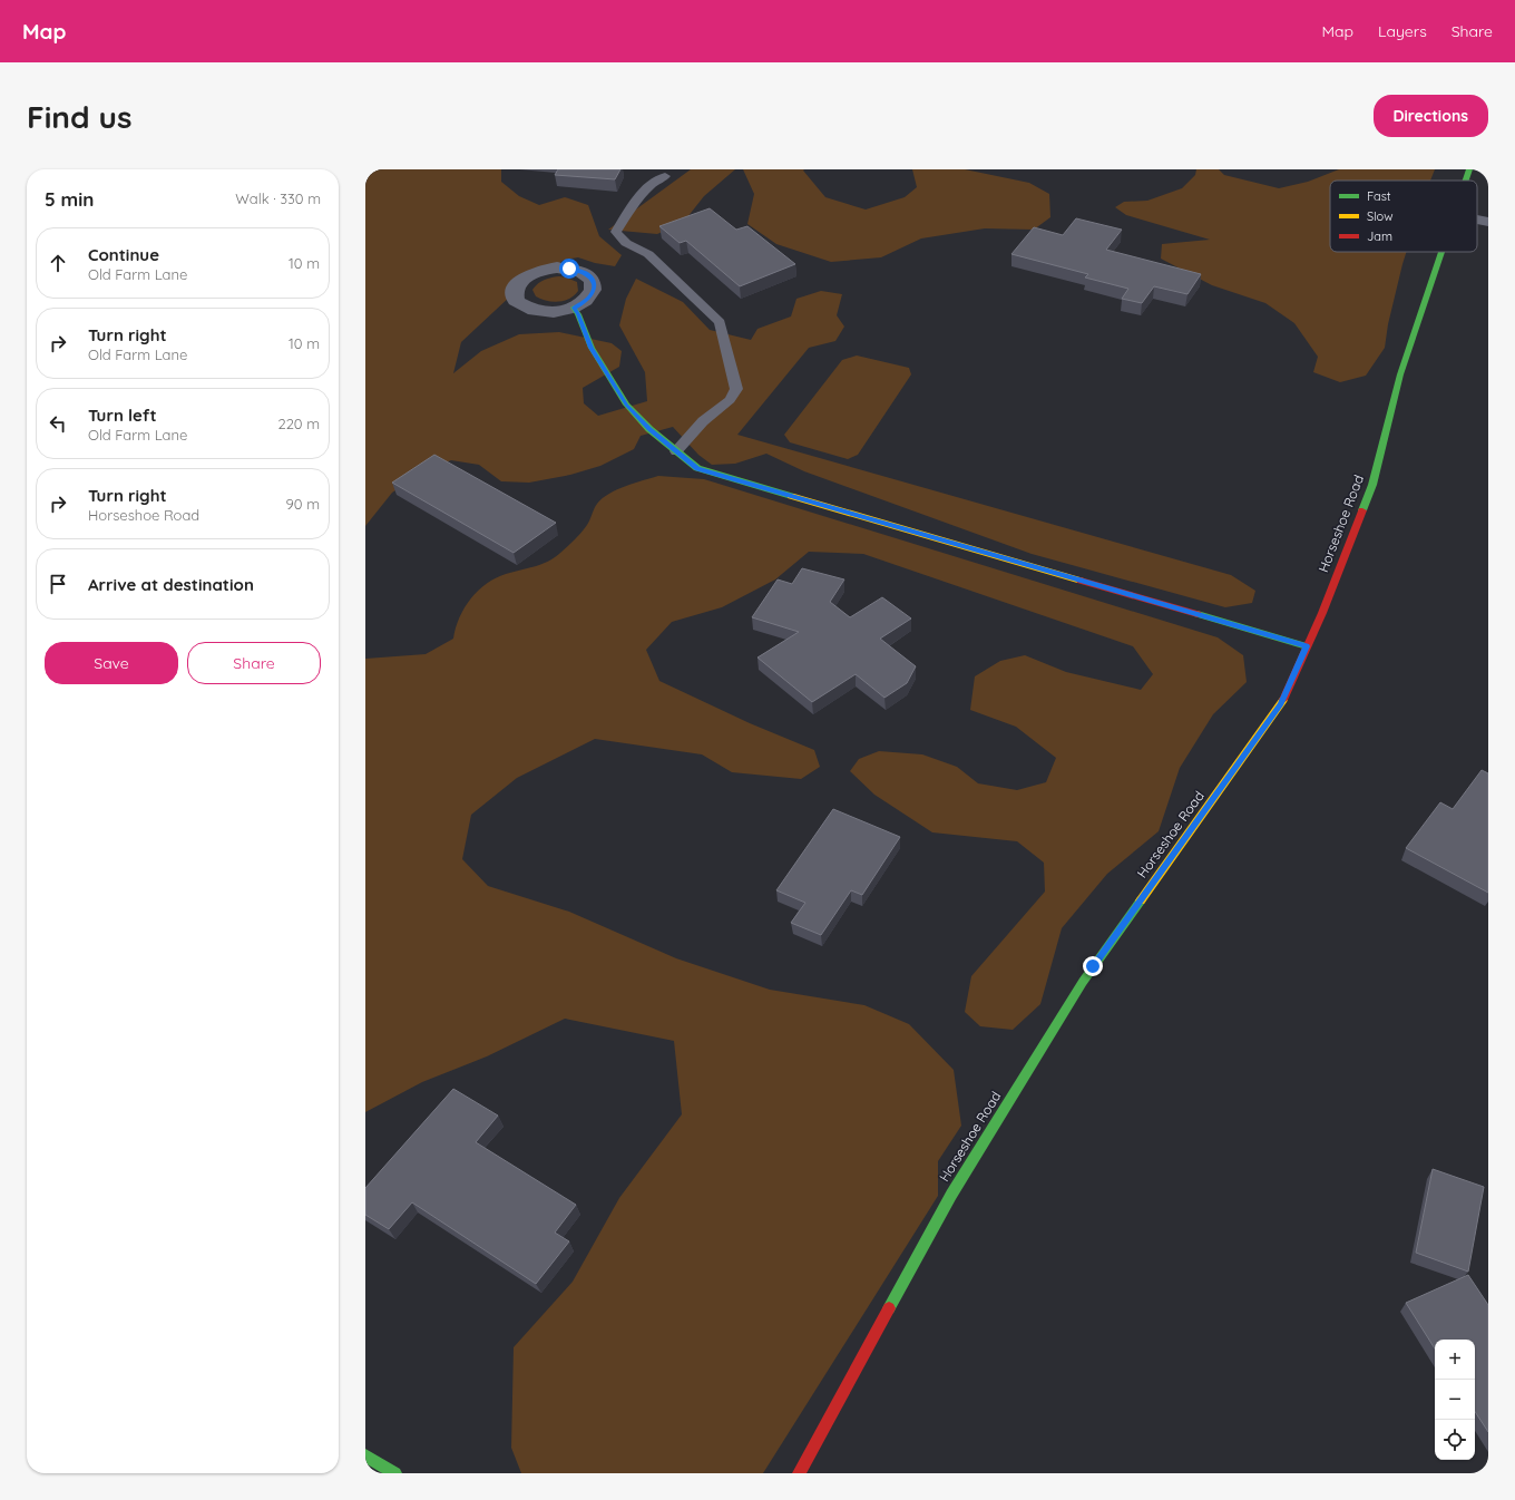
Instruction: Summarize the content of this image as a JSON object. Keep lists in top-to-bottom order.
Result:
{
  "streets": {
    "street": ["Horseshoe Road"]
  },
  "legend": ["Fast", "Slow", "Jam"],
  "page": {
    "header": "Map",
    "nav": ["Map", "Layers", "Share"],
    "buttons": [
      "Directions",
      ["Save", "Share"]
    ],
    "title": "Find us",
    "heading": ["5 min", "Walk · 330 m"],
    "list": [
      ["Continue", "Old Farm Lane", "10 m"],
      ["Turn right", "Old Farm Lane", "10 m"],
      ["Turn left", "Old Farm Lane", "220 m"],
      ["Turn right", "Horseshoe Road", "90 m"],
      "Arrive at destination"
    ],
    "map_buttons": ["+", "−"]
  }
}
